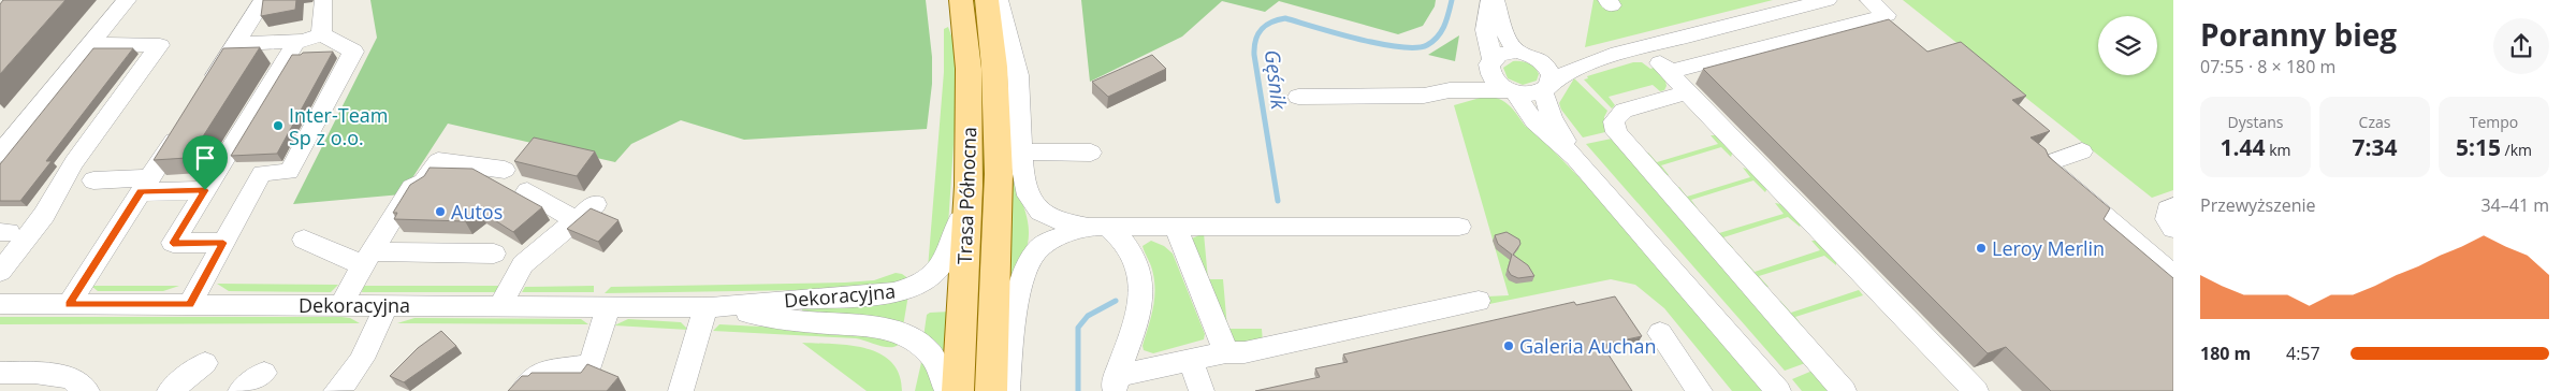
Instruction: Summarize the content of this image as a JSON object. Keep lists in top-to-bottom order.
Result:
{
  "streets": {
    "main road": ["Trasa Północna"],
    "street": ["Dekoracyjna"]
  },
  "crossings": [
    ["Trasa Północna", "Dekoracyjna"]
  ],
  "water": ["Gęśnik"],
  "places": [
    "Inter-Team Sp z o.o.",
    "Autos",
    "Leroy Merlin",
    "Galeria Auchan"
  ],
  "page": {
    "heading": ["Poranny bieg", "07:55 · 8 × 180 m"],
    "stats": [
      ["Dystans", "1.44 km"],
      ["Czas", "7:34"],
      ["Tempo", "5:15 /km"]
    ],
    "chart": ["Przewyższenie", "34–41 m"],
    "list": [
      {
        "name": "180 m",
        "note": "4:57"
      }
    ]
  }
}
